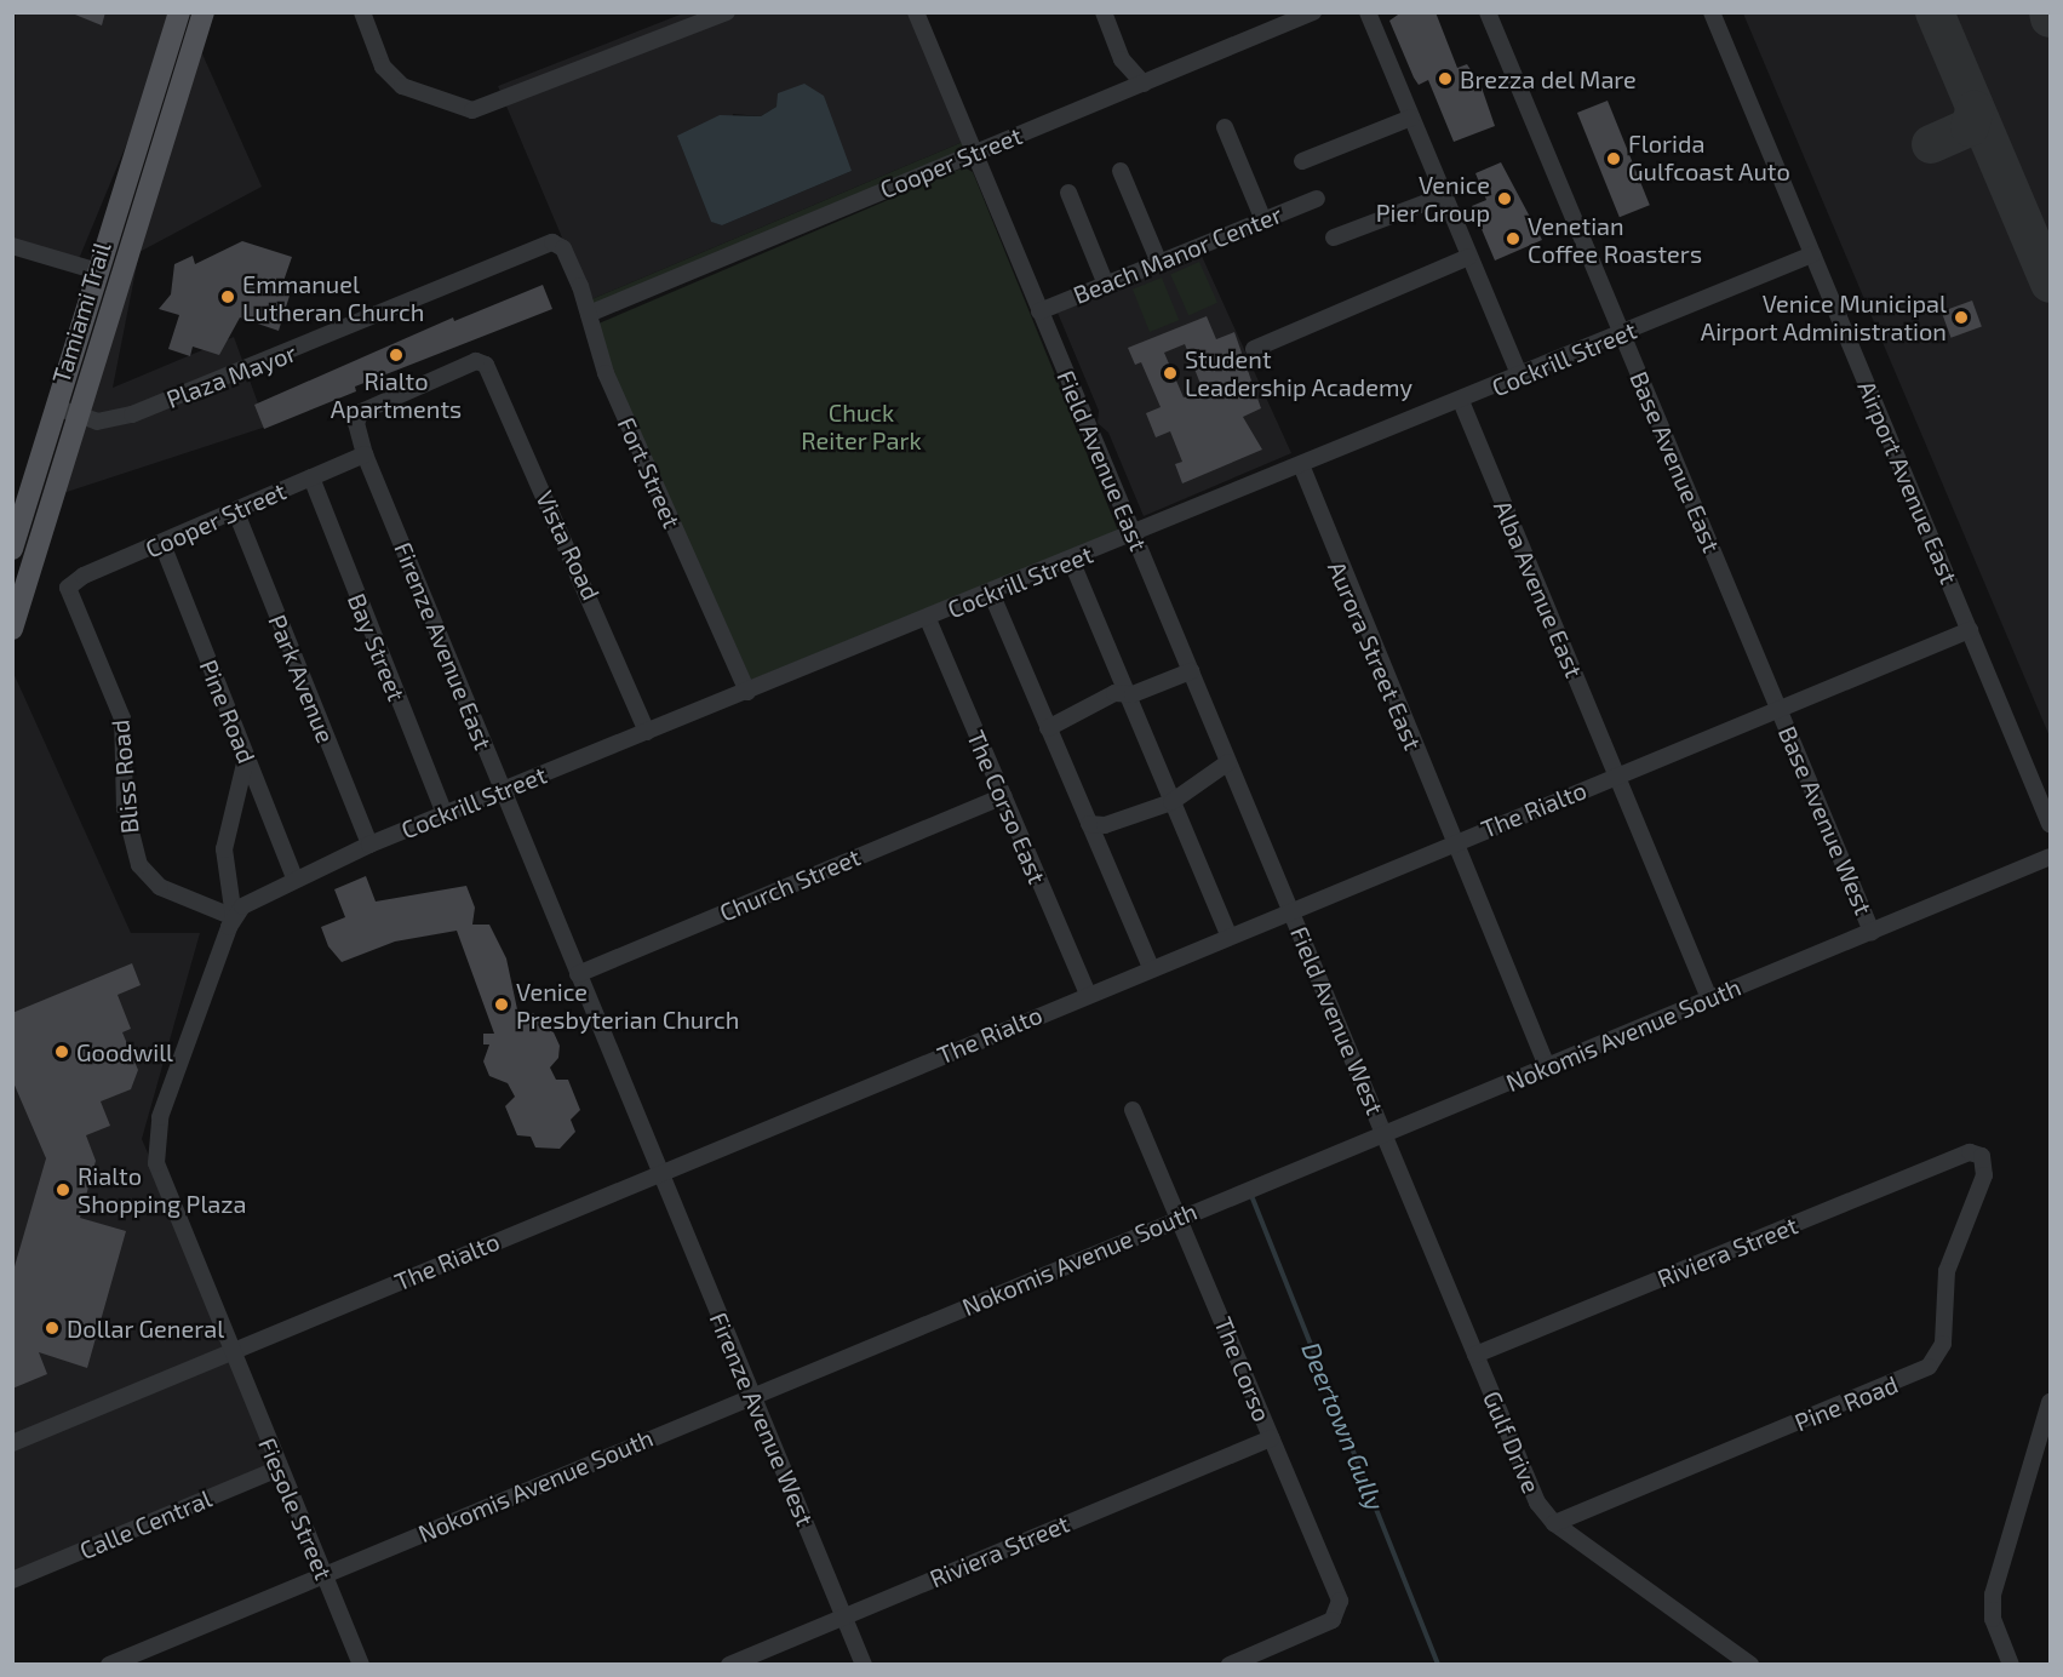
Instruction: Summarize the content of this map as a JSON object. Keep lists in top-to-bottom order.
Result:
{
  "streets": {
    "main road": ["Tamiami Trail"],
    "street": [
      "Cooper Street",
      "Beach Manor Center",
      "Cockrill Street",
      "Plaza Mayor",
      "Field Avenue East",
      "Base Avenue East",
      "Fort Street",
      "Airport Avenue East",
      "Vista Road",
      "Alba Avenue East",
      "Firenze Avenue East",
      "Bay Street",
      "Aurora Street East",
      "Park Avenue",
      "Pine Road",
      "Bliss Road",
      "The Corso East",
      "The Rialto",
      "Base Avenue West",
      "Church Street",
      "Field Avenue West",
      "Nokomis Avenue South",
      "Riviera Street",
      "The Corso",
      "Firenze Avenue West",
      "Gulf Drive",
      "Fiesole Street",
      "Calle Central"
    ]
  },
  "crossings": [
    ["Cooper Street", "Field Avenue East"],
    ["Cooper Street", "Fort Street"],
    ["Cooper Street", "Firenze Avenue East"],
    ["Cooper Street", "Bay Street"],
    ["Cooper Street", "Park Avenue"],
    ["Cooper Street", "Pine Road"],
    ["Cooper Street", "Bliss Road"],
    ["Beach Manor Center", "Field Avenue East"],
    ["Tamiami Trail", "Plaza Mayor"],
    ["Cockrill Street", "Field Avenue East"],
    ["Cockrill Street", "Base Avenue East"],
    ["Cockrill Street", "Fort Street"],
    ["Cockrill Street", "Airport Avenue East"],
    ["Cockrill Street", "Vista Road"],
    ["Cockrill Street", "Alba Avenue East"],
    ["Cockrill Street", "Firenze Avenue East"],
    ["Cockrill Street", "Bay Street"],
    ["Cockrill Street", "Aurora Street East"],
    ["Cockrill Street", "Park Avenue"],
    ["Cockrill Street", "Pine Road"],
    ["Cockrill Street", "Bliss Road"],
    ["Cockrill Street", "The Corso East"],
    ["Cockrill Street", "The Rialto"],
    ["Cockrill Street", "Fiesole Street"],
    ["Plaza Mayor", "Fort Street"],
    ["Field Avenue East", "The Rialto"],
    ["Field Avenue East", "Field Avenue West"],
    ["Base Avenue East", "The Rialto"],
    ["Base Avenue East", "Base Avenue West"],
    ["Airport Avenue East", "The Rialto"],
    ["Vista Road", "Firenze Avenue East"],
    ["Alba Avenue East", "The Rialto"],
    ["Alba Avenue East", "Nokomis Avenue South"],
    ["Firenze Avenue East", "The Rialto"],
    ["Firenze Avenue East", "Church Street"],
    ["Firenze Avenue East", "Firenze Avenue West"],
    ["Aurora Street East", "The Rialto"],
    ["Aurora Street East", "Nokomis Avenue South"],
    ["Pine Road", "Riviera Street"],
    ["Pine Road", "Gulf Drive"],
    ["The Corso East", "The Rialto"],
    ["The Corso East", "Church Street"],
    ["The Rialto", "Base Avenue West"],
    ["The Rialto", "Field Avenue West"],
    ["The Rialto", "Firenze Avenue West"],
    ["The Rialto", "Fiesole Street"],
    ["Base Avenue West", "Nokomis Avenue South"],
    ["Field Avenue West", "Nokomis Avenue South"],
    ["Field Avenue West", "Gulf Drive"],
    ["Nokomis Avenue South", "The Corso"],
    ["Nokomis Avenue South", "Firenze Avenue West"],
    ["Nokomis Avenue South", "Gulf Drive"],
    ["Nokomis Avenue South", "Fiesole Street"],
    ["Riviera Street", "The Corso"],
    ["Riviera Street", "Firenze Avenue West"],
    ["Riviera Street", "Gulf Drive"],
    ["Fiesole Street", "Calle Central"]
  ],
  "water": ["Deertown Gully"],
  "parks": ["Chuck Reiter Park"],
  "places": [
    "Brezza del Mare",
    "Florida Gulfcoast Auto",
    "Venice Pier Group",
    "Venetian Coffee Roasters",
    "Emmanuel Lutheran Church",
    "Venice Municipal Airport Administration",
    "Rialto Apartments",
    "Student Leadership Academy",
    "Venice Presbyterian Church",
    "Goodwill",
    "Rialto Shopping Plaza",
    "Dollar General"
  ]
}
